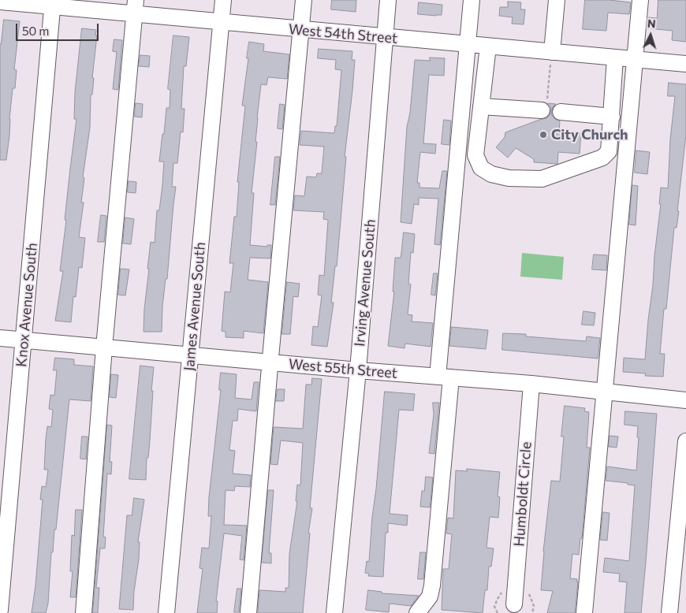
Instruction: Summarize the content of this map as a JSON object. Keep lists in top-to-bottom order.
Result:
{
  "streets": {
    "street": [
      "West 54th Street",
      "Irving Avenue South",
      "Knox Avenue South",
      "James Avenue South",
      "West 55th Street",
      "Humboldt Circle"
    ]
  },
  "crossings": [
    ["West 54th Street", "Irving Avenue South"],
    ["West 54th Street", "Knox Avenue South"],
    ["West 54th Street", "James Avenue South"],
    ["Irving Avenue South", "West 55th Street"],
    ["Knox Avenue South", "West 55th Street"],
    ["James Avenue South", "West 55th Street"],
    ["West 55th Street", "Humboldt Circle"]
  ],
  "places": ["City Church"],
  "scale_bar": "50 m",
  "north": "top"
}
